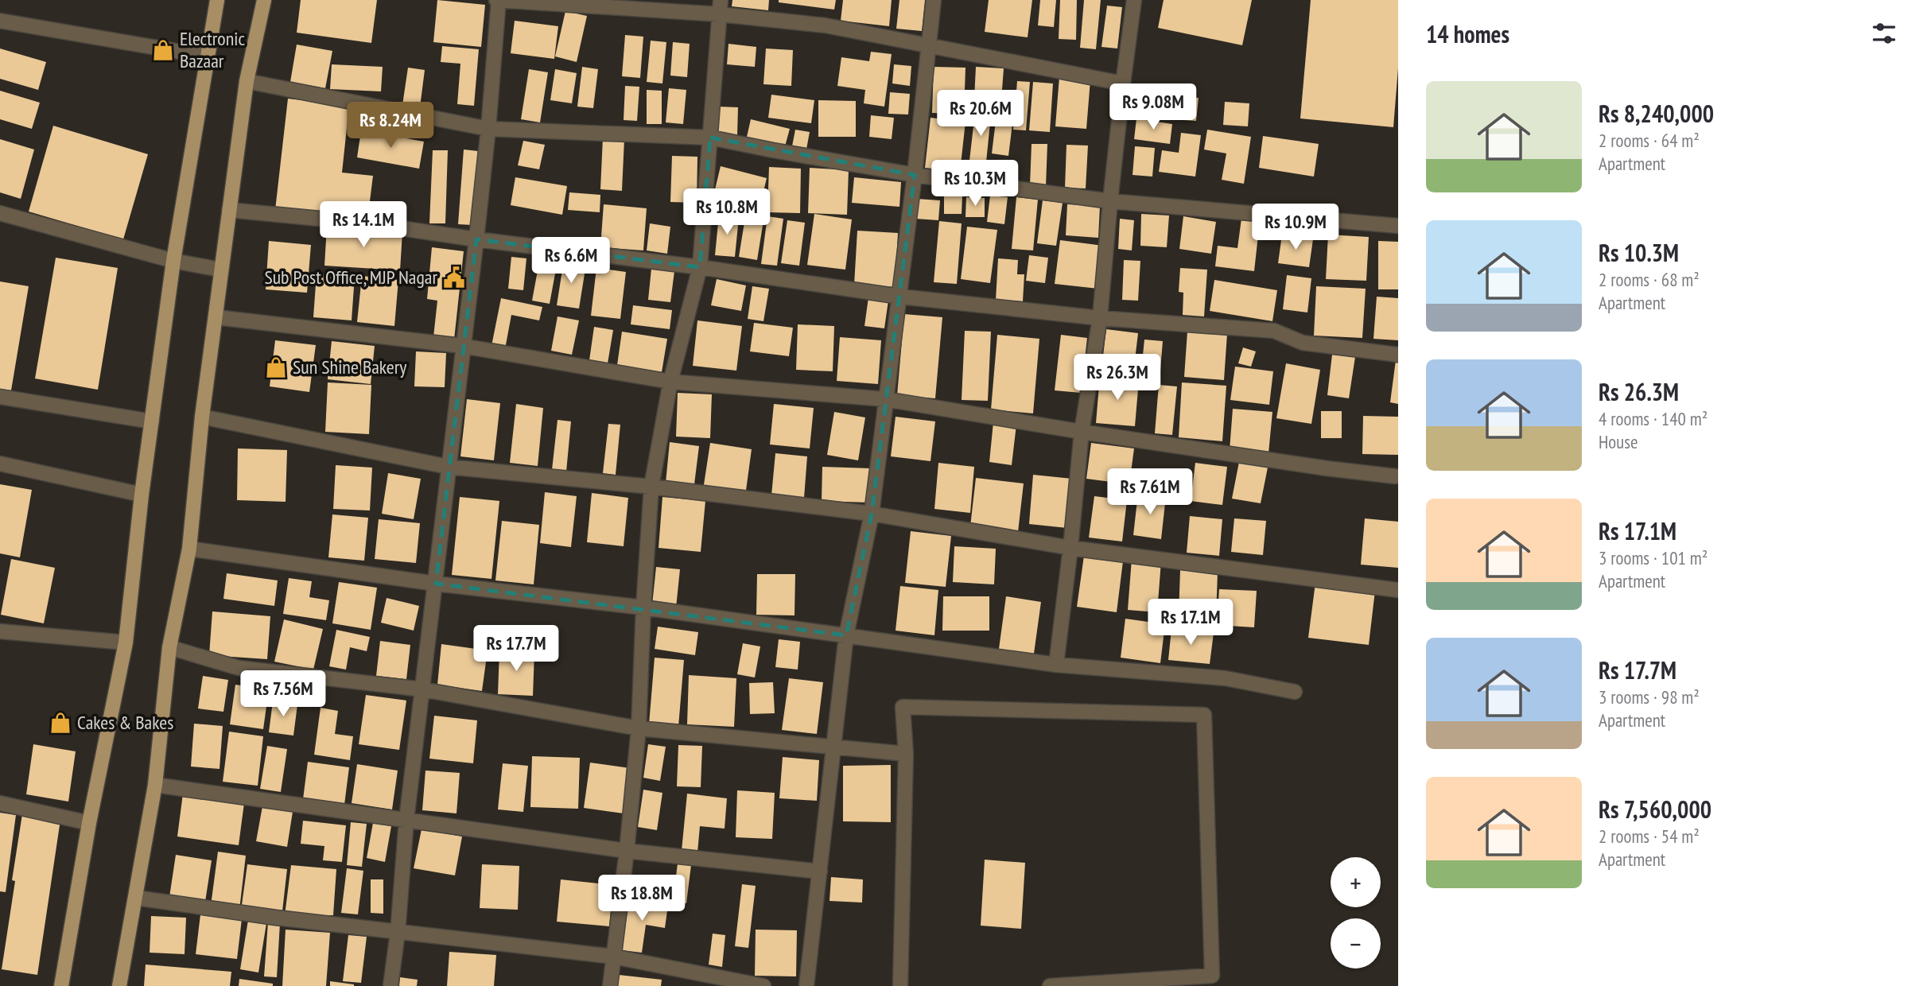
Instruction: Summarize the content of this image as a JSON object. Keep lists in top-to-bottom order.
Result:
{
  "places": {
    "shop": ["Electronic Bazaar", "Sun Shine Bakery", "Cakes & Bakes"],
    "public building": ["Sub Post Office, MJP Nagar"]
  },
  "page": {
    "heading": "14 homes",
    "list": [
      {
        "name": "Rs 8,240,000",
        "note": "2 rooms · 64 m² · Apartment"
      },
      {
        "name": "Rs 10.3M",
        "note": "2 rooms · 68 m² · Apartment"
      },
      {
        "name": "Rs 26.3M",
        "note": "4 rooms · 140 m² · House"
      },
      {
        "name": "Rs 17.1M",
        "note": "3 rooms · 101 m² · Apartment"
      },
      {
        "name": "Rs 17.7M",
        "note": "3 rooms · 98 m² · Apartment"
      },
      {
        "name": "Rs 7,560,000",
        "note": "2 rooms · 54 m² · Apartment"
      }
    ],
    "price": [
      "Rs 9.08M",
      "Rs 20.6M",
      "Rs 8.24M",
      "Rs 10.3M",
      "Rs 10.8M",
      "Rs 14.1M",
      "Rs 10.9M",
      "Rs 6.6M",
      "Rs 26.3M",
      "Rs 7.61M",
      "Rs 17.1M",
      "Rs 17.7M",
      "Rs 7.56M",
      "Rs 18.8M"
    ],
    "map_buttons": ["+", "−"]
  }
}
